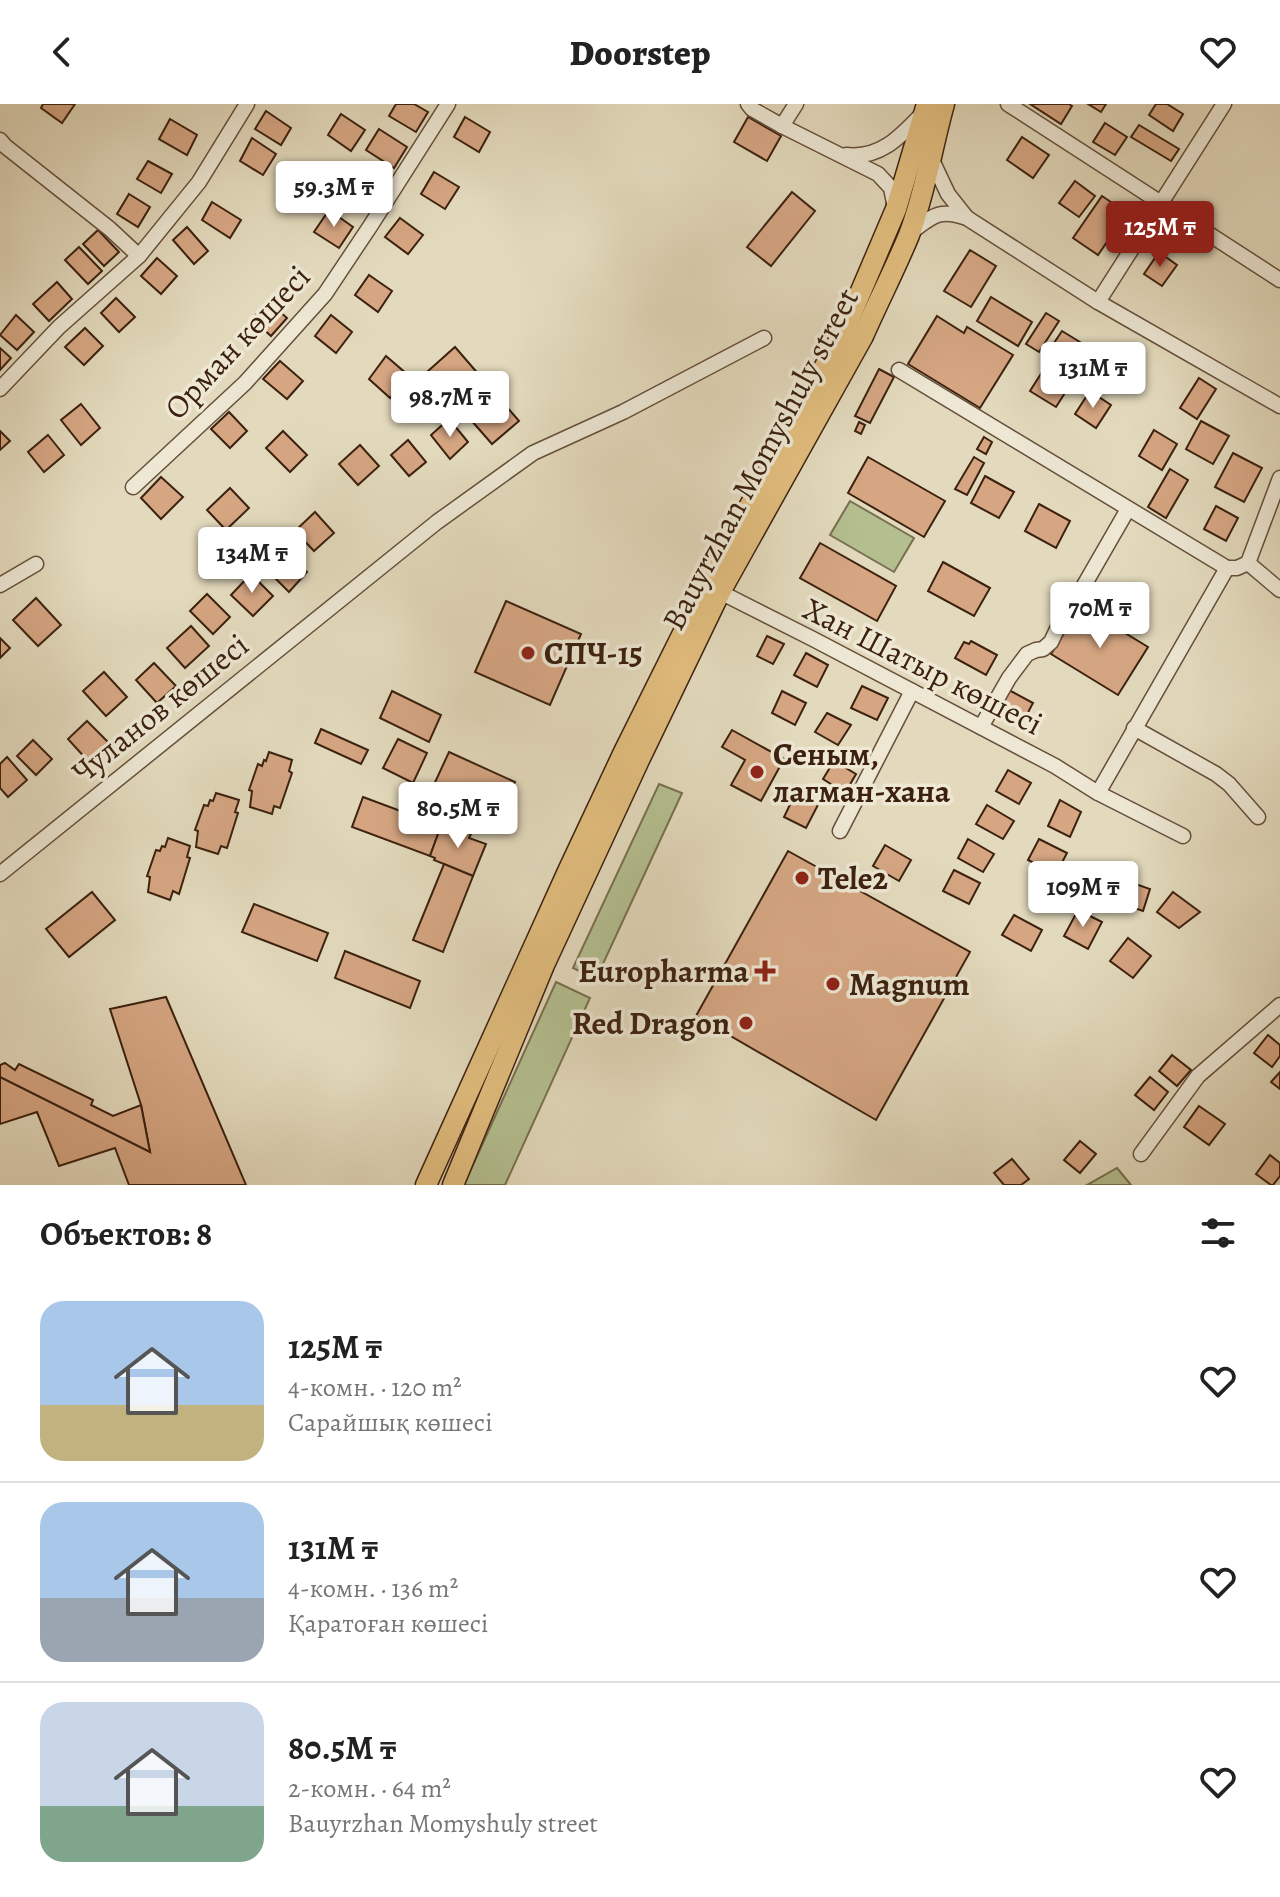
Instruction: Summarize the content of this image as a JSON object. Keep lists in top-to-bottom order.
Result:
{
  "streets": {
    "main road": ["Bauyrzhan Momyshuly street"],
    "street": ["Орман көшесі", "Хан Шатыр көшесі", "Чуланов көшесі"]
  },
  "crossings": [
    ["Bauyrzhan Momyshuly street", "Хан Шатыр көшесі"]
  ],
  "places": {
    "other": [
      "СПЧ-15",
      "Сеным, лагман-хана",
      "Tele2",
      "Magnum",
      "Red Dragon"
    ],
    "health": ["Europharma"]
  },
  "page": {
    "header": "Doorstep",
    "price": [
      "59.3M ₸",
      "125M ₸",
      "131M ₸",
      "98.7M ₸",
      "134M ₸",
      "70M ₸",
      "80.5M ₸",
      "109M ₸"
    ],
    "heading": "Объектов: 8",
    "list": [
      {
        "name": "125M ₸",
        "note": "4-комн. · 120 m² · Сарайшық көшесі"
      },
      {
        "name": "131M ₸",
        "note": "4-комн. · 136 m² · Қаратоған көшесі"
      },
      {
        "name": "80.5M ₸",
        "note": "2-комн. · 64 m² · Bauyrzhan Momyshuly street"
      }
    ]
  }
}
